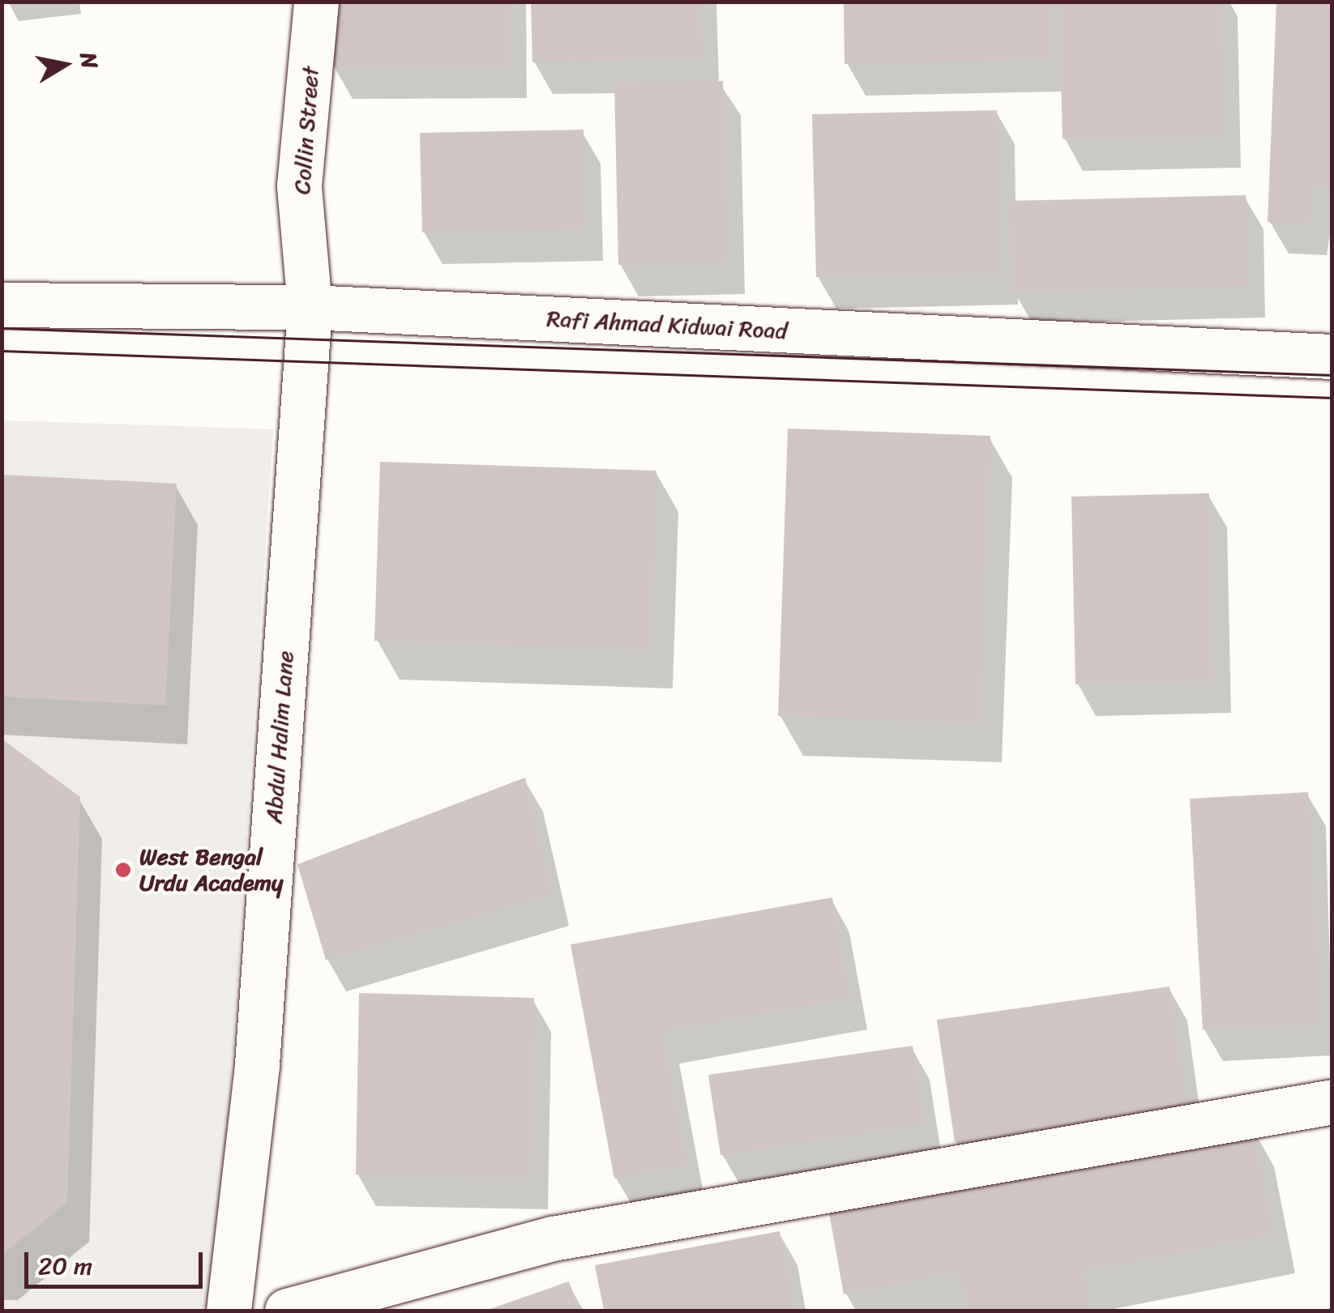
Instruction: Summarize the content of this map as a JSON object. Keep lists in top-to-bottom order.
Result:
{
  "streets": {
    "street": ["Collin Street", "Rafi Ahmad Kidwai Road", "Abdul Halim Lane"]
  },
  "crossings": [
    ["Collin Street", "Rafi Ahmad Kidwai Road"],
    ["Collin Street", "Abdul Halim Lane"],
    ["Rafi Ahmad Kidwai Road", "Abdul Halim Lane"]
  ],
  "places": ["West Bengal Urdu Academy"],
  "scale_bar": "20 m",
  "north": "right"
}
